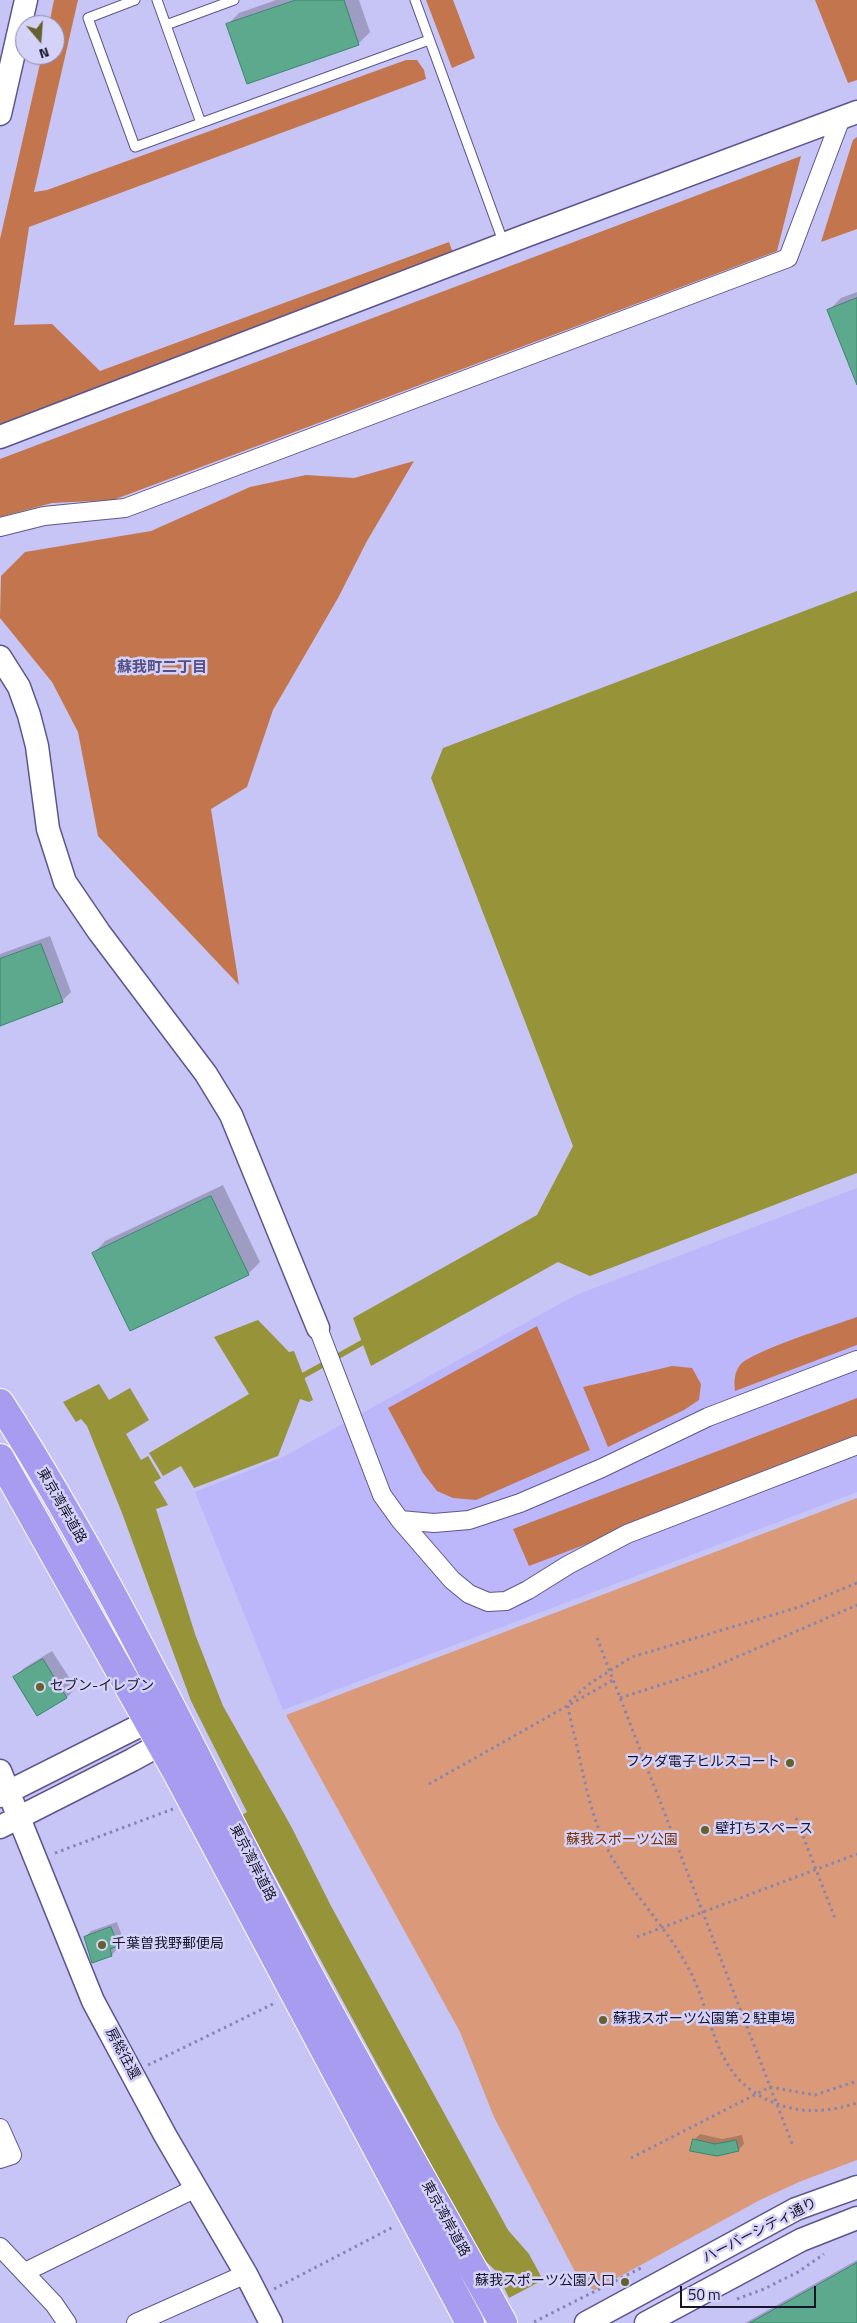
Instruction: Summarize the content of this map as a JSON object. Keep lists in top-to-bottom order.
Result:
{
  "streets": {
    "highway": ["東京湾岸道路"],
    "street": ["房総往還", "ハーバーシティ通り"]
  },
  "districts": ["蘇我町二丁目"],
  "parks": ["蘇我スポーツ公園"],
  "places": [
    "セブン-イレブン",
    "フクダ電子ヒルスコート",
    "壁打ちスペース",
    "千葉曽我野郵便局",
    "蘇我スポーツ公園第２駐車場",
    "蘇我スポーツ公園入口"
  ],
  "scale_bar": "50 m",
  "north": "bottom"
}
